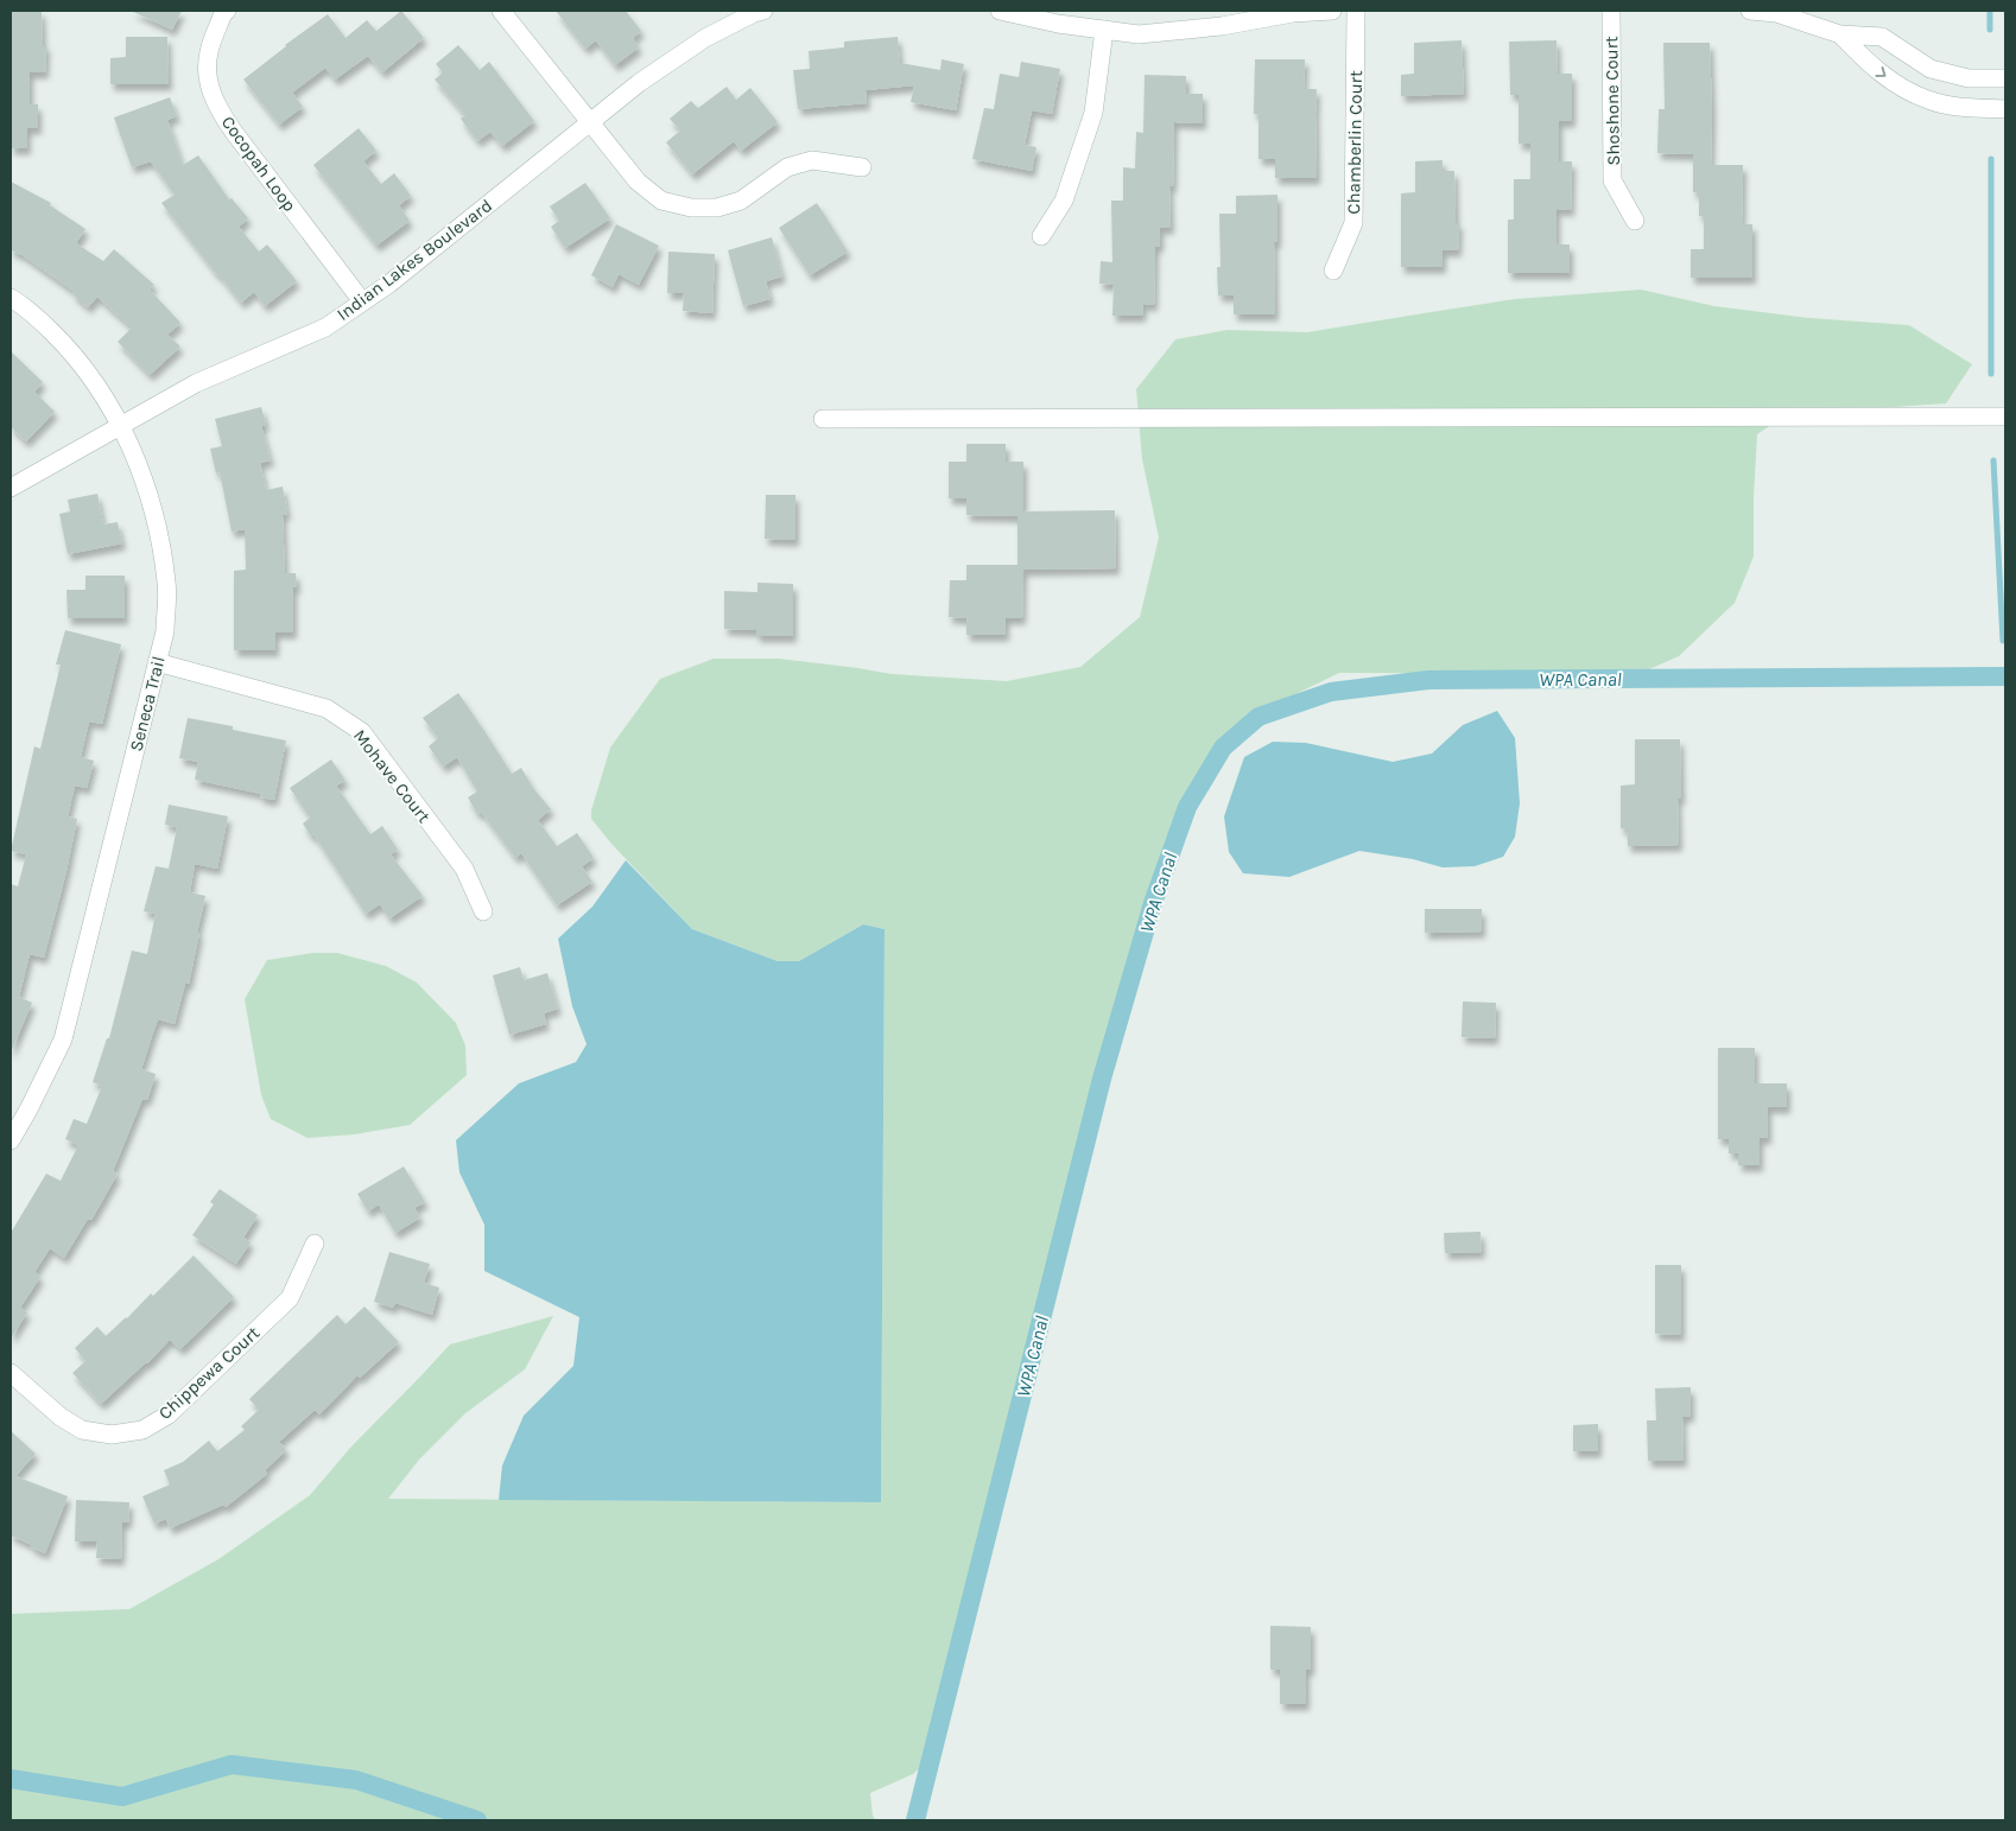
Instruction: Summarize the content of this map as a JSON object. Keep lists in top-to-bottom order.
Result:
{
  "streets": {
    "street": [
      "Shoshone Court",
      "Chamberlin Court",
      "Cocopah Loop",
      "Indian Lakes Boulevard",
      "Seneca Trail",
      "Mohave Court",
      "Chippewa Court"
    ]
  },
  "crossings": [
    ["Cocopah Loop", "Indian Lakes Boulevard"],
    ["Indian Lakes Boulevard", "Seneca Trail"],
    ["Seneca Trail", "Mohave Court"]
  ],
  "water": ["WPA Canal"]
}
